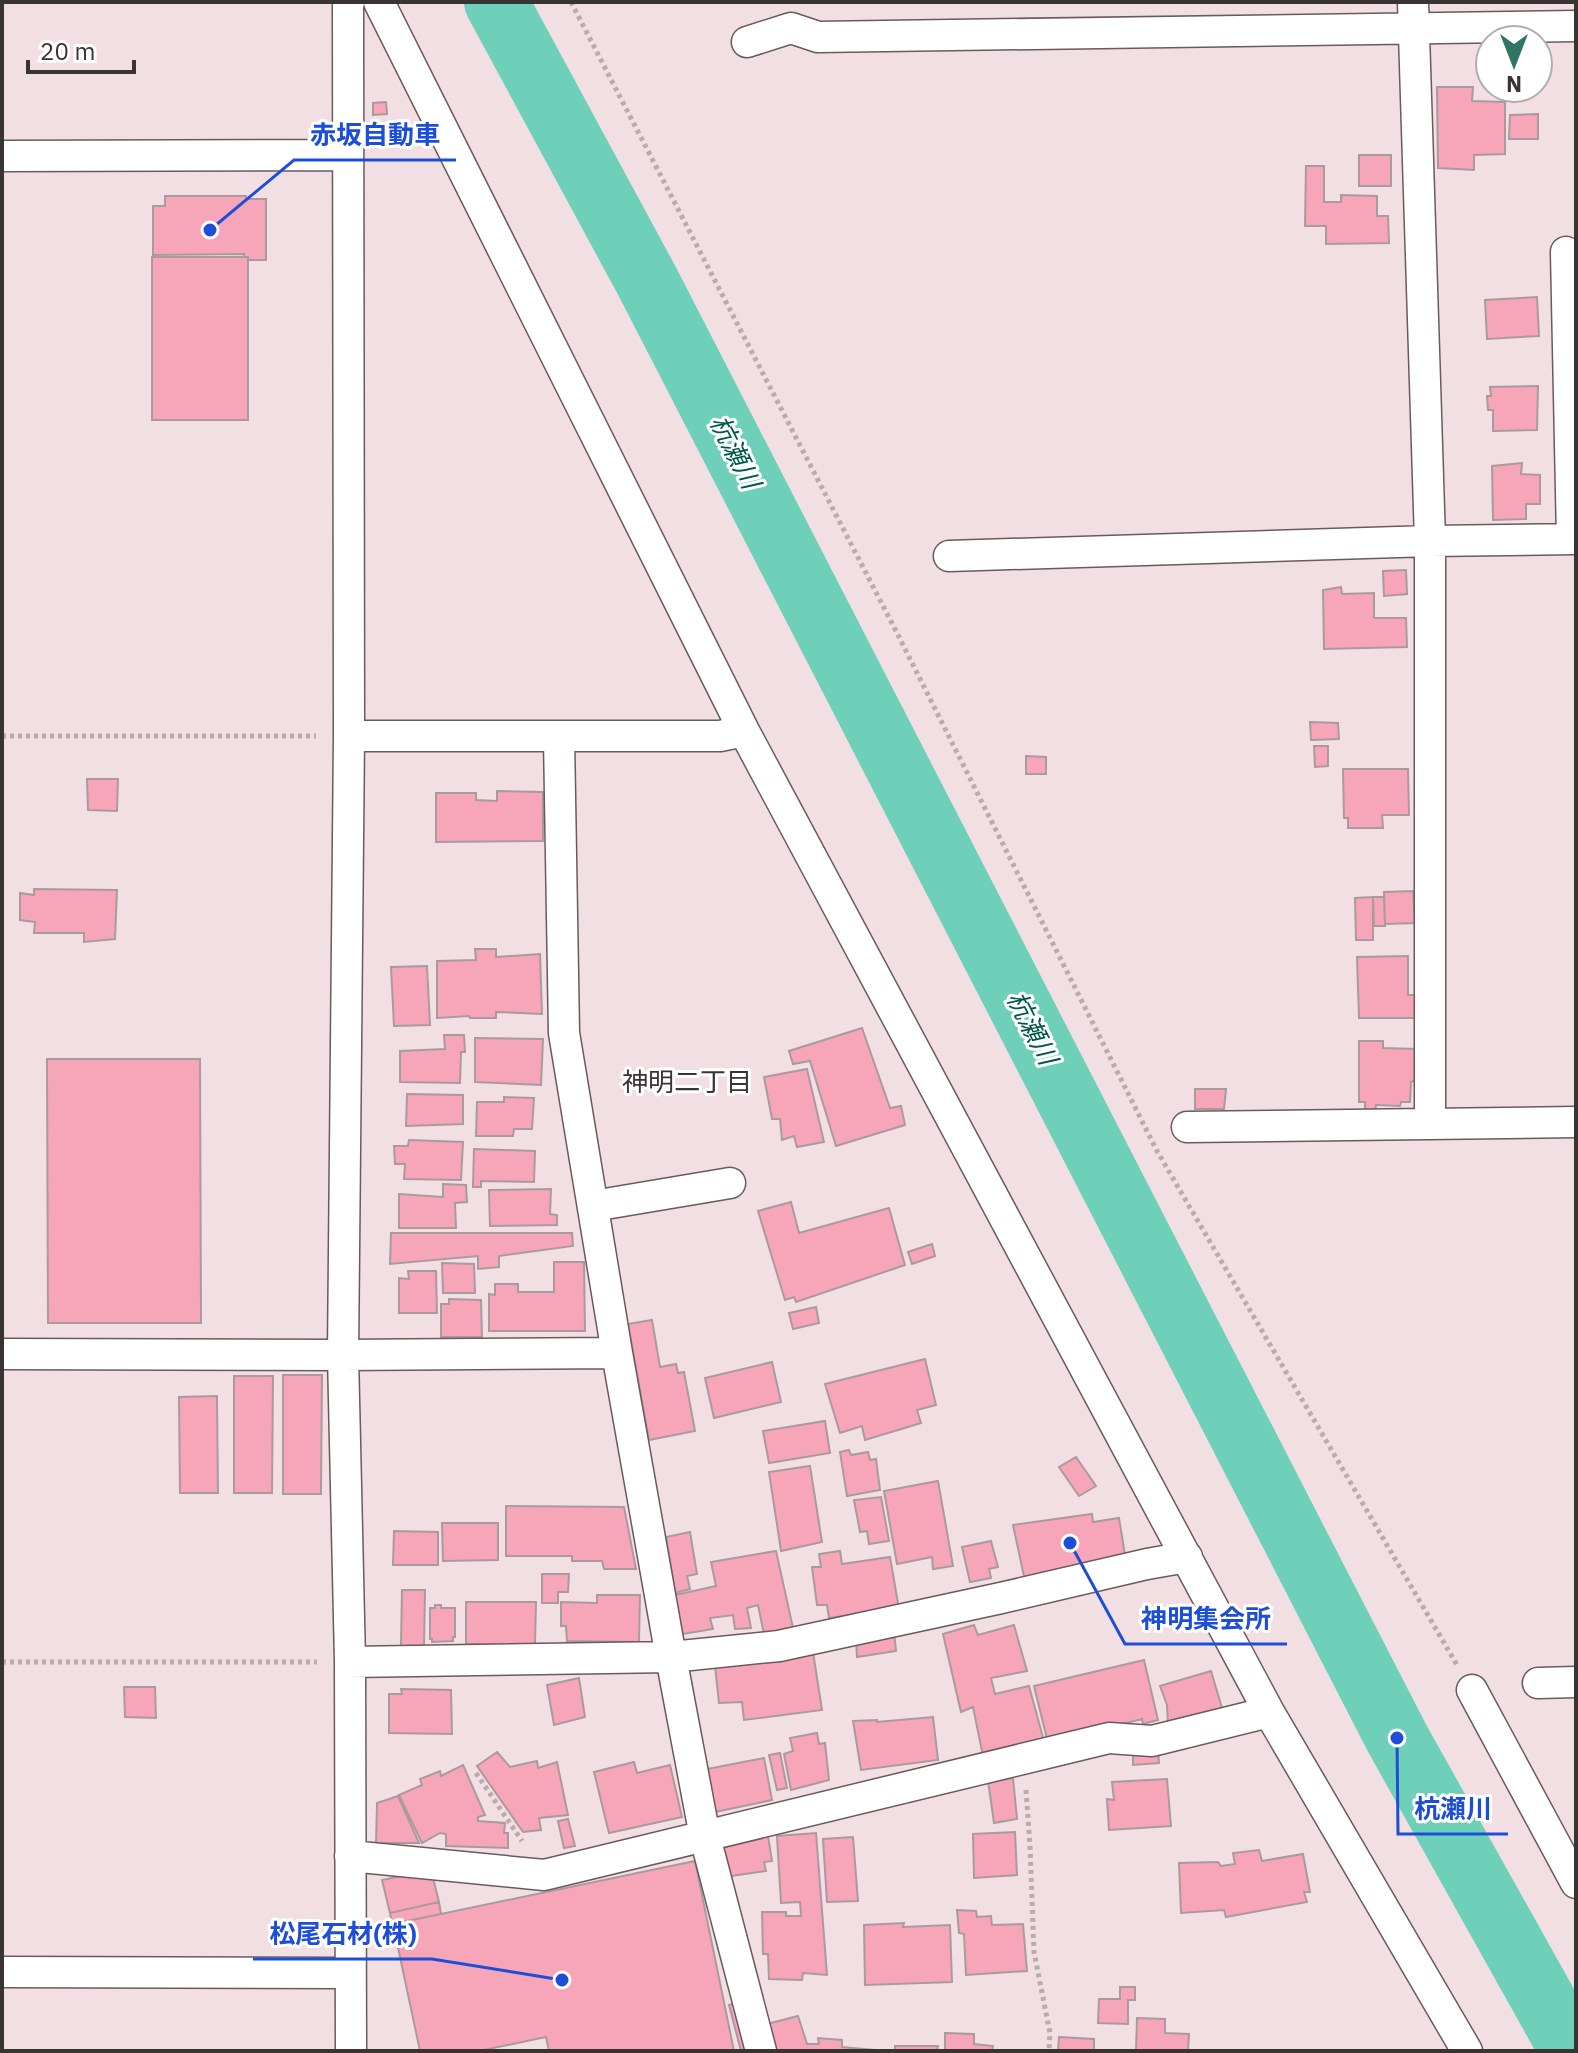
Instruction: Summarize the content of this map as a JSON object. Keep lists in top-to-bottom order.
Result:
{
  "districts": ["神明二丁目"],
  "water": ["杭瀬川"],
  "places": [
    "赤坂自動車",
    "神明集会所",
    "杭瀬川",
    "松尾石材(株)"
  ],
  "scale_bar": "20 m",
  "north": "bottom"
}
